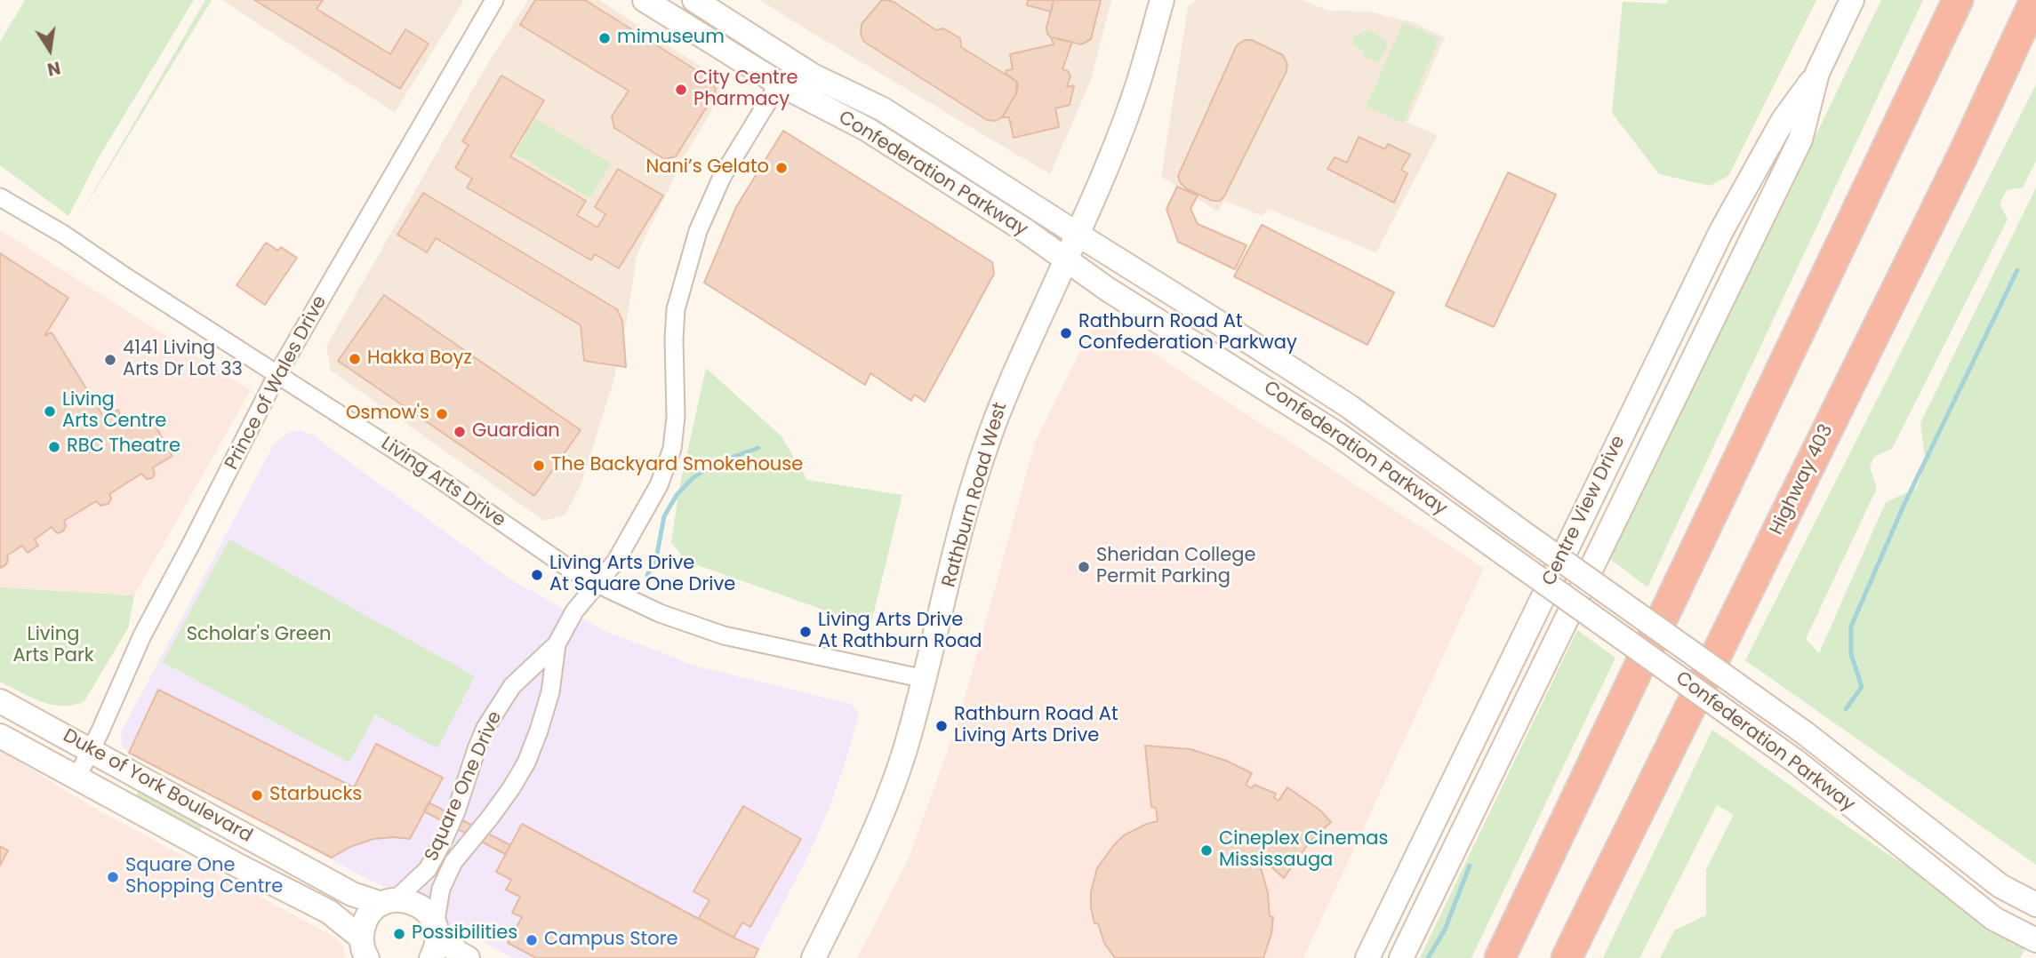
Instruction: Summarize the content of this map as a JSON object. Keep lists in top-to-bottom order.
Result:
{
  "streets": {
    "highway": ["Highway 403"],
    "street": [
      "Confederation Parkway",
      "Prince of Wales Drive",
      "Living Arts Drive",
      "Rathburn Road West",
      "Centre View Drive",
      "Duke of York Boulevard",
      "Square One Drive"
    ]
  },
  "crossings": [
    ["Confederation Parkway", "Rathburn Road West"],
    ["Confederation Parkway", "Square One Drive"],
    ["Prince of Wales Drive", "Living Arts Drive"],
    ["Prince of Wales Drive", "Duke of York Boulevard"],
    ["Living Arts Drive", "Rathburn Road West"],
    ["Living Arts Drive", "Square One Drive"],
    ["Duke of York Boulevard", "Square One Drive"]
  ],
  "parks": ["Living Arts Park", "Scholar's Green"],
  "places": [
    "mimuseum",
    "City Centre Pharmacy",
    "Nani’s Gelato",
    "Rathburn Road At Confederation Parkway",
    "Hakka Boyz",
    "4141 Living Arts Dr Lot 33",
    "Living Arts Centre",
    "Osmow's",
    "Guardian",
    "RBC Theatre",
    "The Backyard Smokehouse",
    "Sheridan College Permit Parking",
    "Living Arts Drive At Square One Drive",
    "Living Arts Drive At Rathburn Road",
    "Rathburn Road At Living Arts Drive",
    "Starbucks",
    "Cineplex Cinemas Mississauga",
    "Square One Shopping Centre",
    "Possibilities",
    "Campus Store"
  ],
  "north": "bottom"
}
